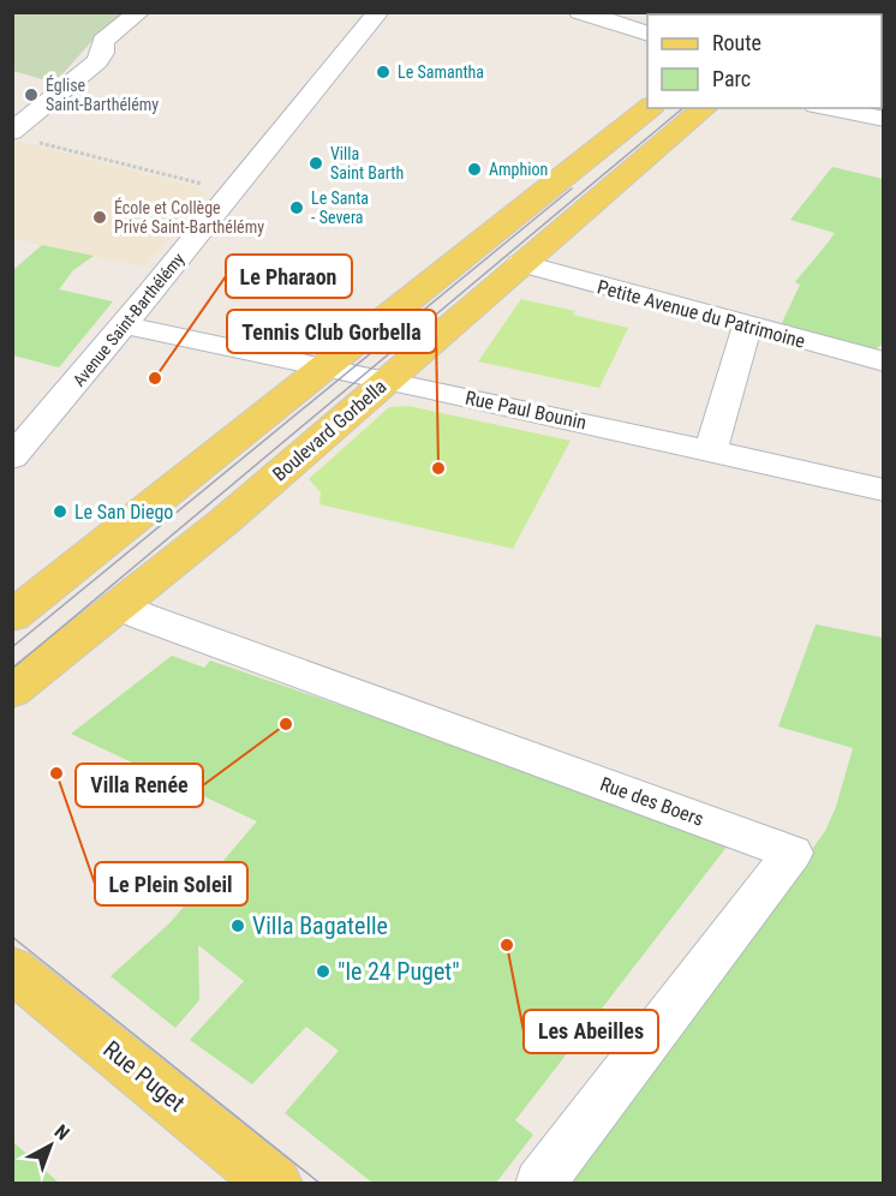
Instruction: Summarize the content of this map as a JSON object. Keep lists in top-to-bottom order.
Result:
{
  "streets": {
    "main road": ["Boulevard Gorbella", "Rue Puget"],
    "street": [
      "Petite Avenue du Patrimoine",
      "Avenue Saint-Barthélémy",
      "Rue Paul Bounin",
      "Rue des Boers"
    ]
  },
  "crossings": [
    ["Petite Avenue du Patrimoine", "Boulevard Gorbella"],
    ["Avenue Saint-Barthélémy", "Rue Paul Bounin"],
    ["Rue Paul Bounin", "Boulevard Gorbella"],
    ["Boulevard Gorbella", "Rue des Boers"]
  ],
  "places": [
    "Le Samantha",
    "Église Saint-Barthélémy",
    "Villa Saint Barth",
    "Amphion",
    "Le Santa - Severa",
    "École et Collège Privé Saint-Barthélémy",
    "Le Pharaon",
    "Tennis Club Gorbella",
    "Le San Diego",
    "Villa Renée",
    "Le Plein Soleil",
    "Villa Bagatelle",
    "Les Abeilles",
    "\"le 24 Puget\""
  ],
  "legend": ["Route", "Parc"],
  "north": "top right"
}
